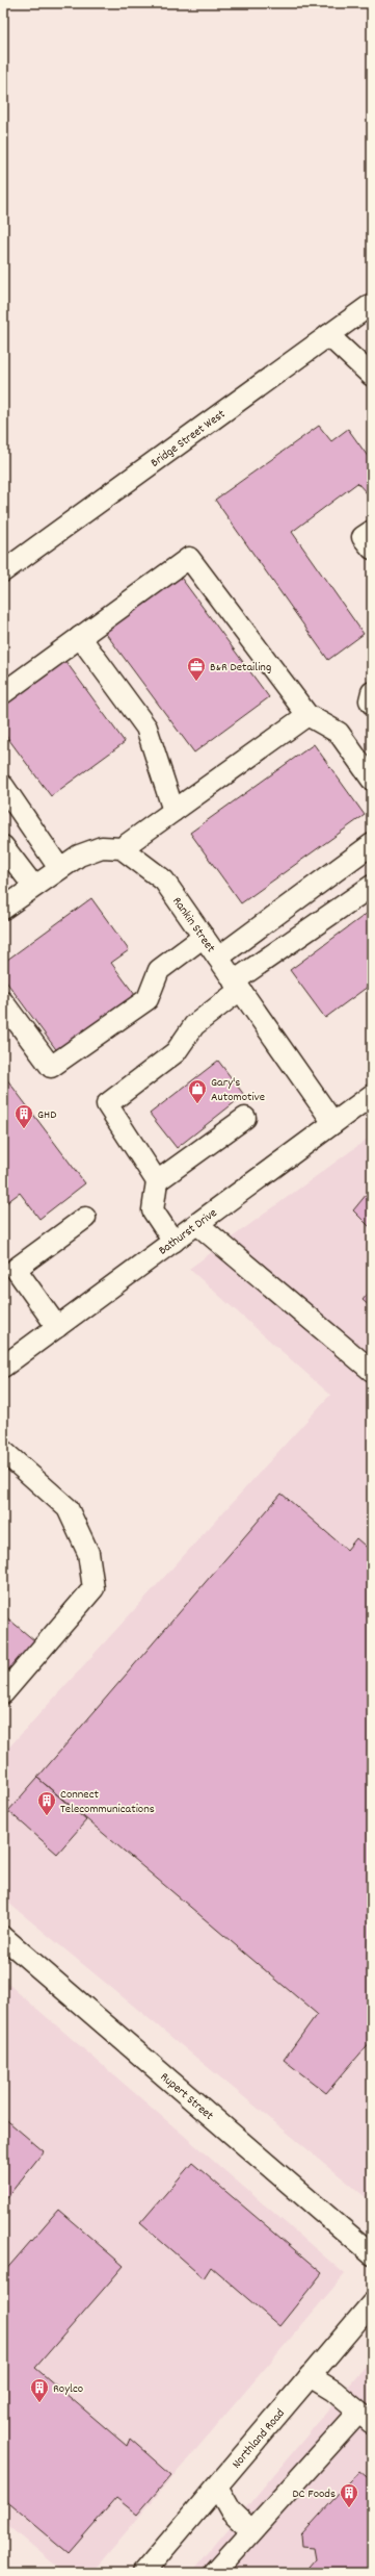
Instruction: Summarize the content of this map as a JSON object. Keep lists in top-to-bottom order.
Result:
{
  "streets": {
    "street": [
      "Bridge Street West",
      "Rankin Street",
      "Bathurst Drive",
      "Rupert Street",
      "Northland Road"
    ]
  },
  "crossings": [
    ["Rankin Street", "Bathurst Drive"]
  ],
  "places": {
    "office": ["B&R Detailing"],
    "shop": ["Gary's Automotive"],
    "building": [
      "GHD",
      "Connect Telecommunications",
      "Roylco",
      "DC Foods"
    ]
  }
}
